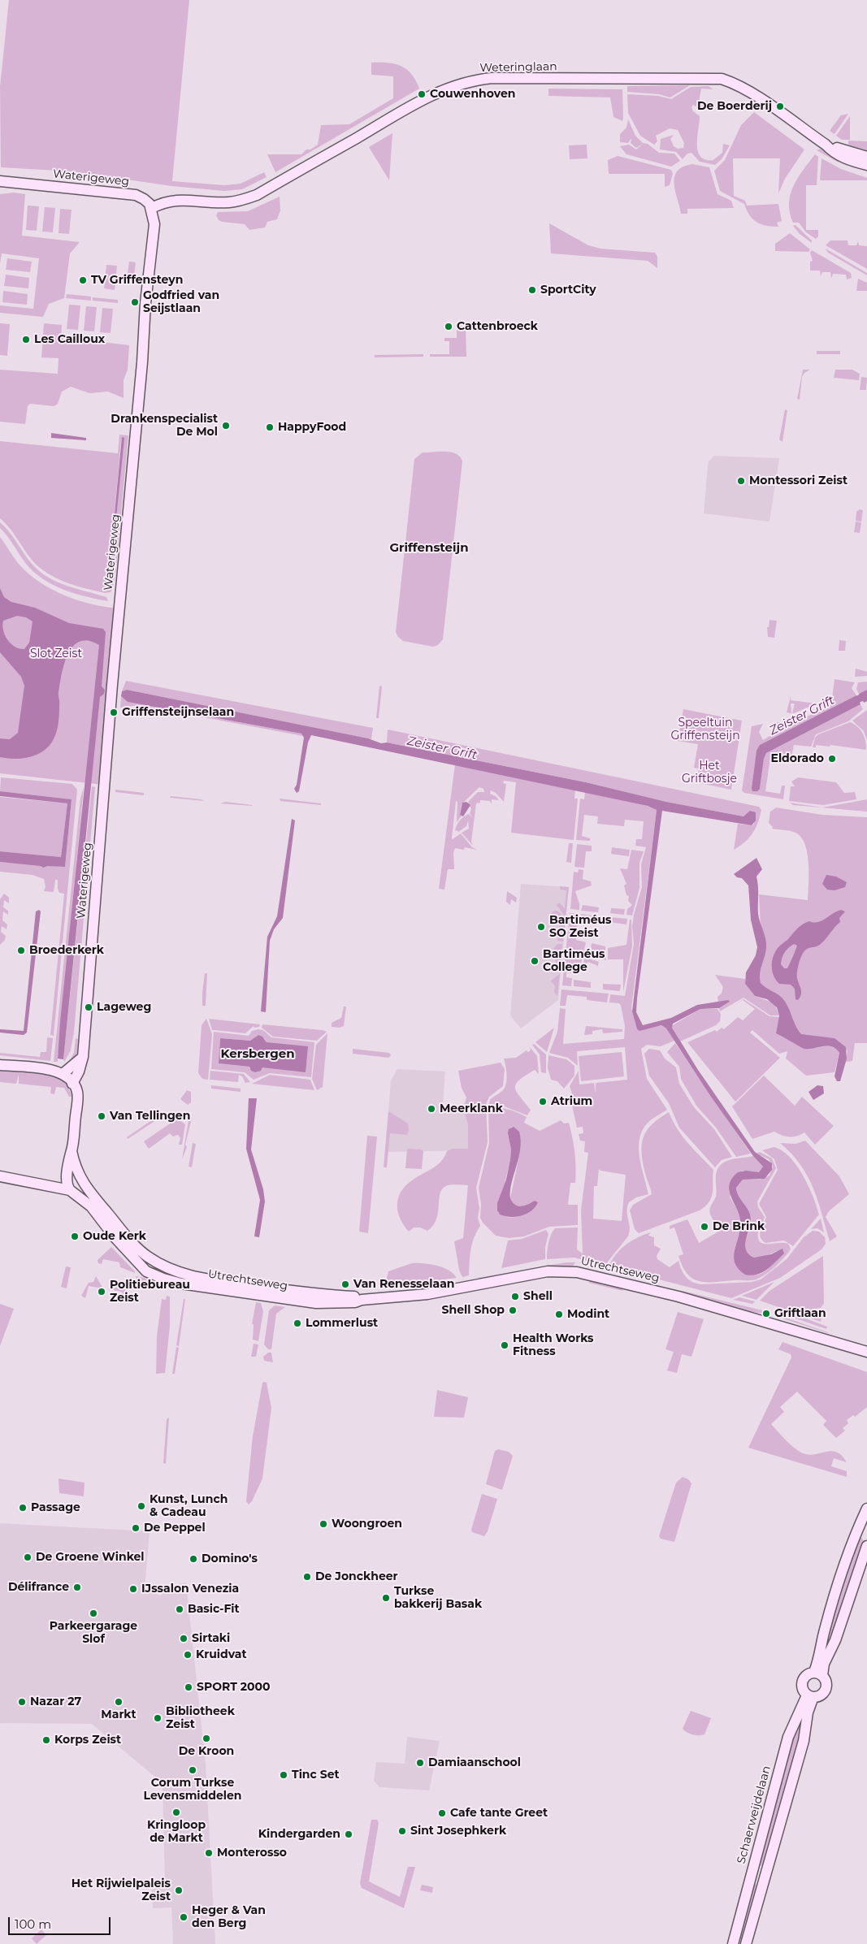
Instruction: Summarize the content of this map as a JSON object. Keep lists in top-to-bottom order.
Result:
{
  "streets": {
    "street": [
      "Weteringlaan",
      "Waterigeweg",
      "Utrechtseweg",
      "Schaerweijdelaan"
    ]
  },
  "crossings": [
    ["Weteringlaan", "Waterigeweg"]
  ],
  "districts": ["Griffensteijn", "Kersbergen"],
  "water": ["Zeister Grift"],
  "parks": ["Slot Zeist", "Speeltuin Griffensteijn", "Het Griftbosje"],
  "places": [
    "Couwenhoven",
    "De Boerderij",
    "TV Griffensteyn",
    "SportCity",
    "Godfried van Seijstlaan",
    "Cattenbroeck",
    "Les Cailloux",
    "Drankenspecialist De Mol",
    "HappyFood",
    "Montessori Zeist",
    "Griffensteijnselaan",
    "Eldorado",
    "Bartiméus SO Zeist",
    "Broederkerk",
    "Bartiméus College",
    "Lageweg",
    "Atrium",
    "Meerklank",
    "Van Tellingen",
    "De Brink",
    "Oude Kerk",
    "Van Renesselaan",
    "Politiebureau Zeist",
    "Shell",
    "Shell Shop",
    "Griftlaan",
    "Modint",
    "Lommerlust",
    "Health Works Fitness",
    "Kunst, Lunch & Cadeau",
    "Passage",
    "Woongroen",
    "De Peppel",
    "De Groene Winkel",
    "Domino's",
    "De Jonckheer",
    "Délifrance",
    "IJssalon Venezia",
    "Turkse bakkerij Basak",
    "Basic-Fit",
    "Parkeergarage Slof",
    "Sirtaki",
    "Kruidvat",
    "SPORT 2000",
    "Nazar 27",
    "Markt",
    "Bibliotheek Zeist",
    "De Kroon",
    "Korps Zeist",
    "Damiaanschool",
    "Corum Turkse Levensmiddelen",
    "Tinc Set",
    "Kringloop de Markt",
    "Cafe tante Greet",
    "Sint Josephkerk",
    "Kindergarden",
    "Monterosso",
    "Het Rijwielpaleis Zeist",
    "Heger & Van den Berg"
  ],
  "scale_bar": "100 m"
}
